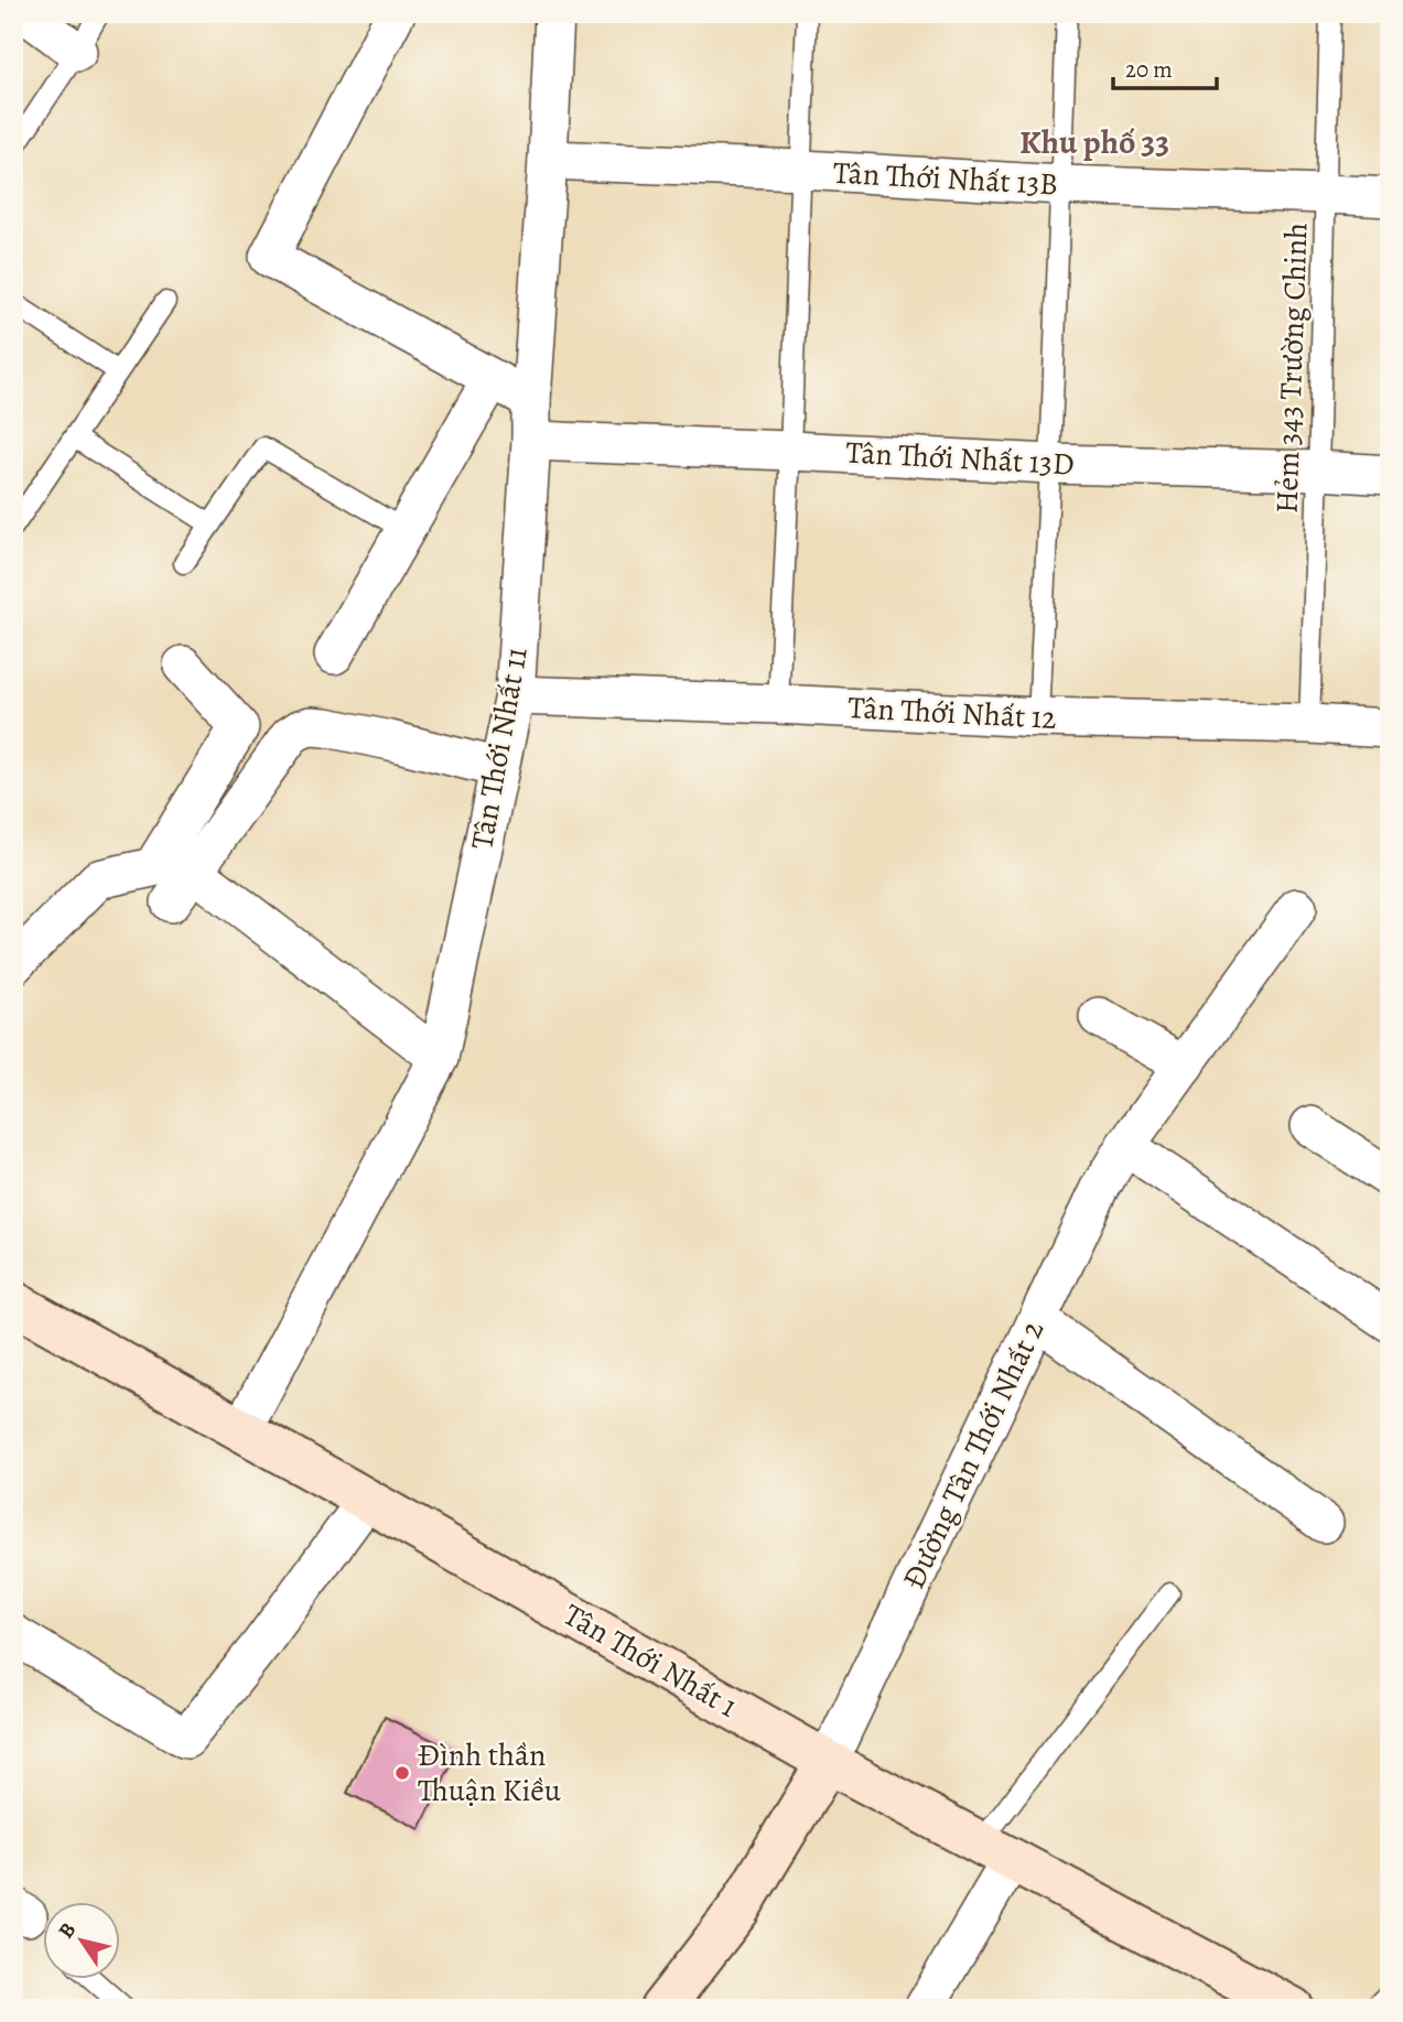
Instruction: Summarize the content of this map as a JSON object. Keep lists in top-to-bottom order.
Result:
{
  "streets": {
    "street": [
      "Tân Thới Nhất 13B",
      "Tân Thới Nhất 13D",
      "Tân Thới Nhất 12",
      "Tân Thới Nhất 11",
      "Đường Tân Thới Nhất 2",
      "Tân Thới Nhất 1"
    ],
    "lane": ["Hẻm 343 Trường Chinh"]
  },
  "crossings": [
    ["Tân Thới Nhất 13B", "Hẻm 343 Trường Chinh"],
    ["Tân Thới Nhất 13B", "Tân Thới Nhất 11"],
    ["Hẻm 343 Trường Chinh", "Tân Thới Nhất 13D"],
    ["Hẻm 343 Trường Chinh", "Tân Thới Nhất 12"],
    ["Tân Thới Nhất 13D", "Tân Thới Nhất 11"],
    ["Tân Thới Nhất 12", "Tân Thới Nhất 11"],
    ["Tân Thới Nhất 11", "Tân Thới Nhất 1"],
    ["Đường Tân Thới Nhất 2", "Tân Thới Nhất 1"]
  ],
  "districts": ["Khu phố 33"],
  "places": ["Đình thần Thuận Kiều"],
  "scale_bar": "20 m",
  "north": "top left"
}
